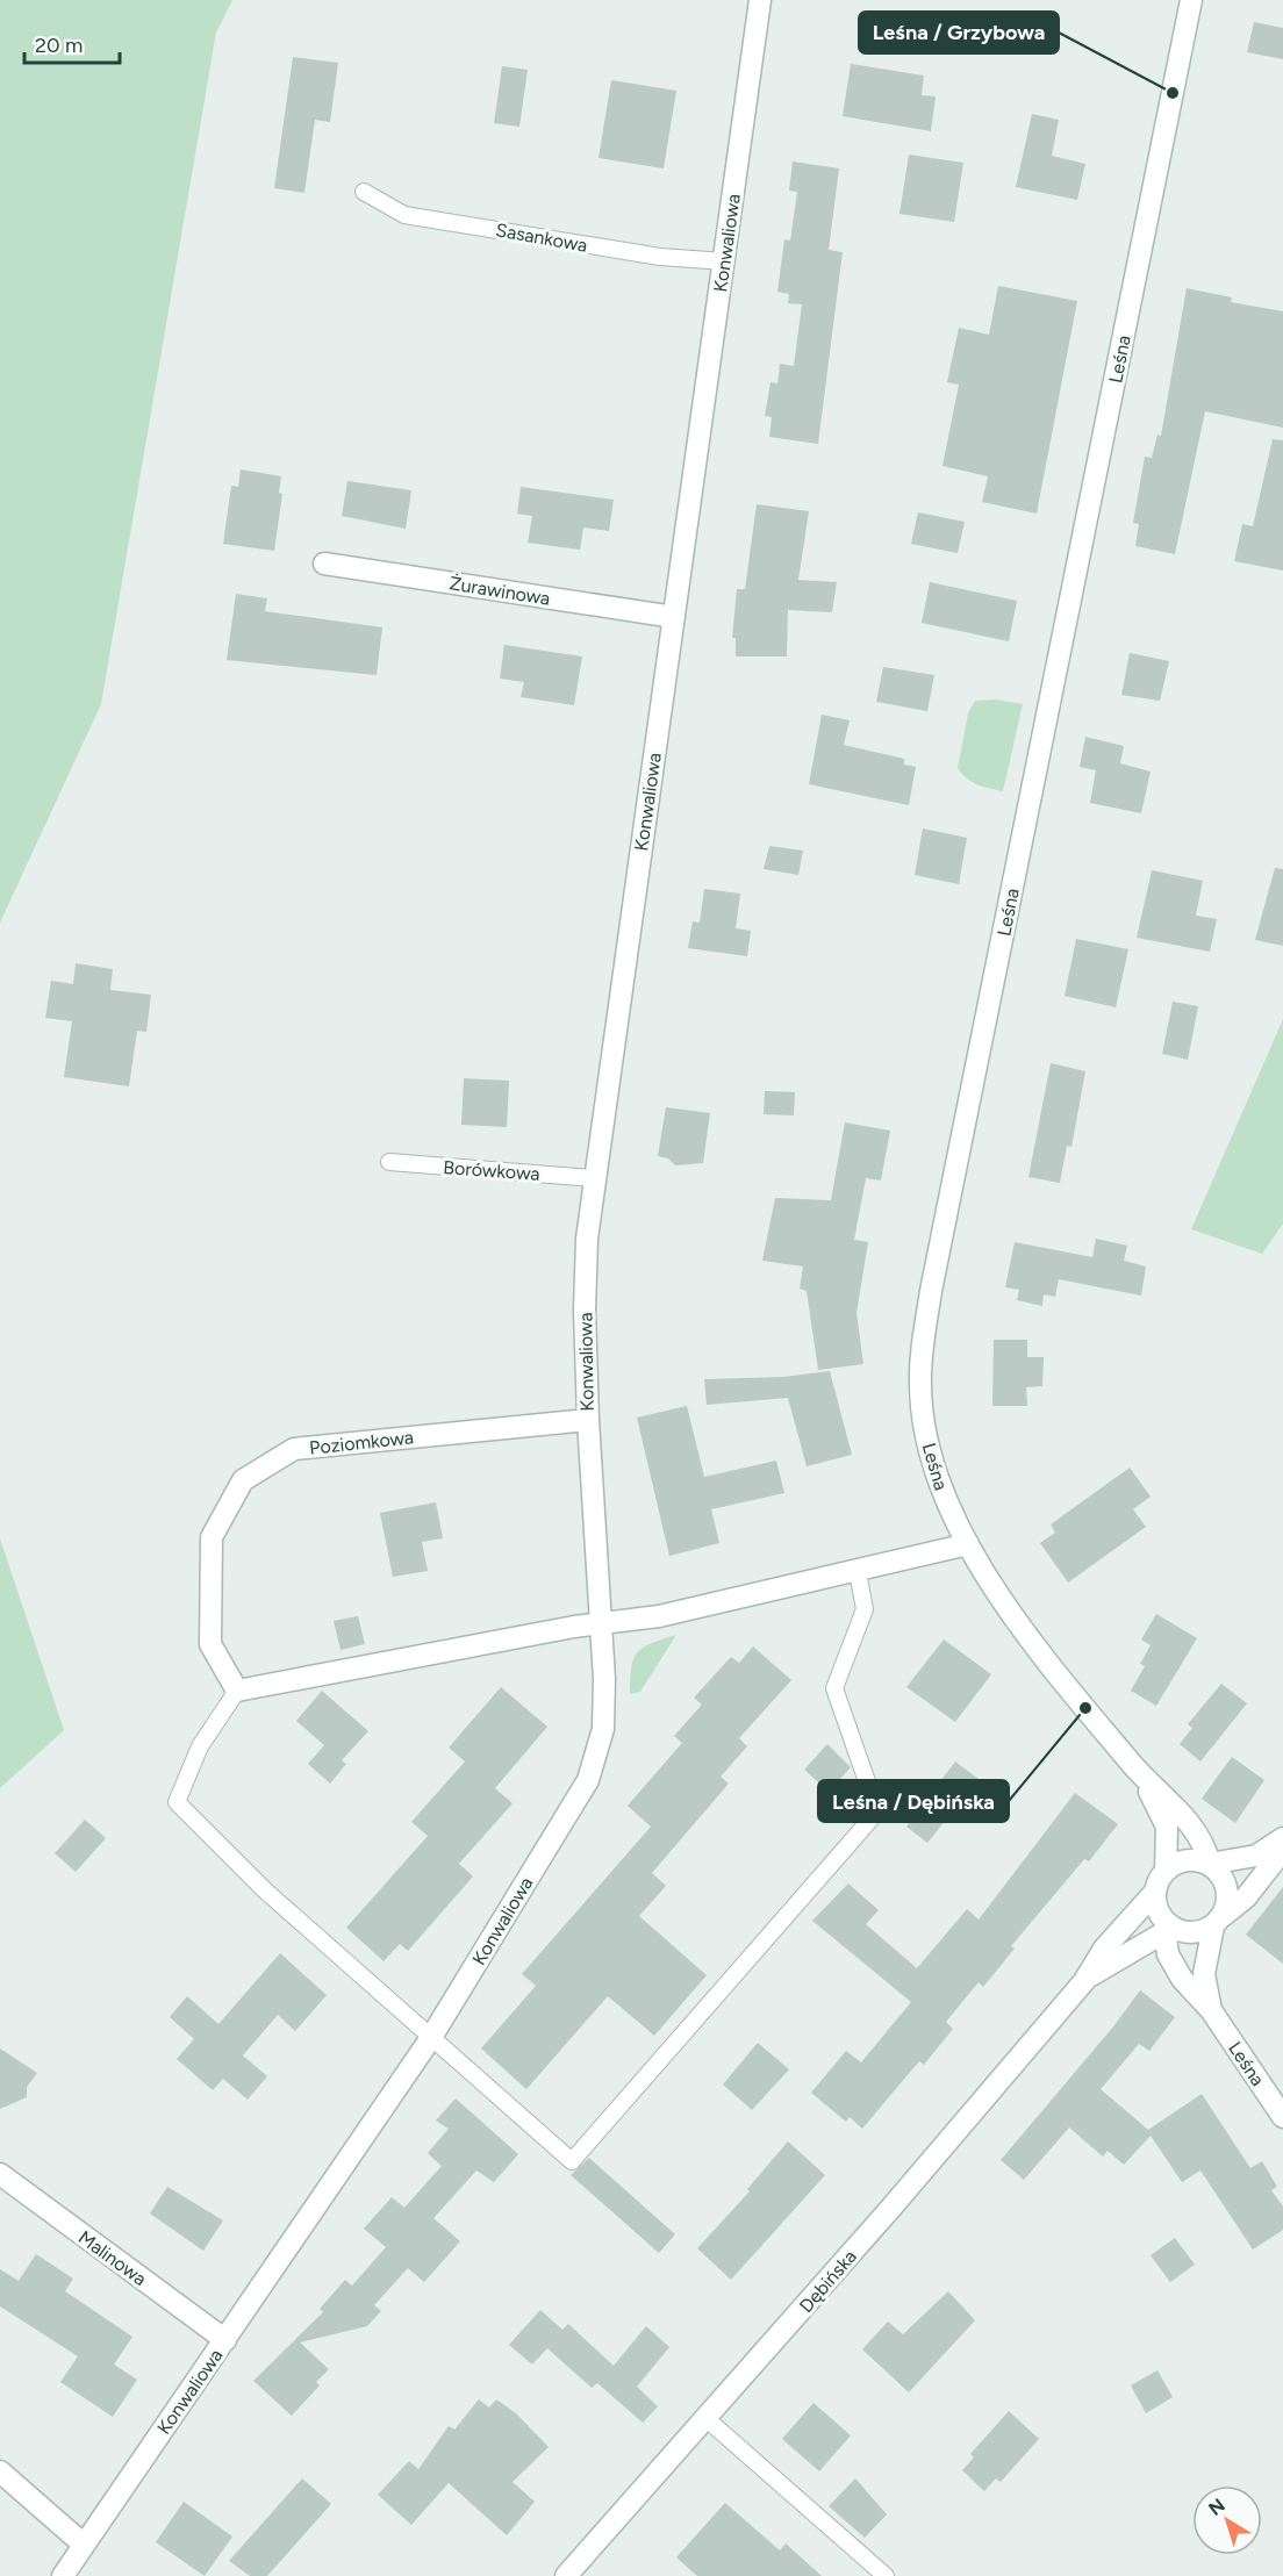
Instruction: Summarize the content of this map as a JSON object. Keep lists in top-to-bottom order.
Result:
{
  "streets": {
    "street": [
      "Konwaliowa",
      "Leśna",
      "Żurawinowa",
      "Poziomkowa",
      "Malinowa",
      "Dębińska"
    ],
    "lane": ["Sasankowa", "Borówkowa"]
  },
  "crossings": [
    ["Sasankowa", "Konwaliowa"],
    ["Konwaliowa", "Żurawinowa"],
    ["Konwaliowa", "Borówkowa"],
    ["Konwaliowa", "Poziomkowa"],
    ["Konwaliowa", "Malinowa"],
    ["Leśna", "Dębińska"]
  ],
  "places": ["Leśna / Grzybowa", "Leśna / Dębińska"],
  "scale_bar": "20 m",
  "north": "top left"
}
